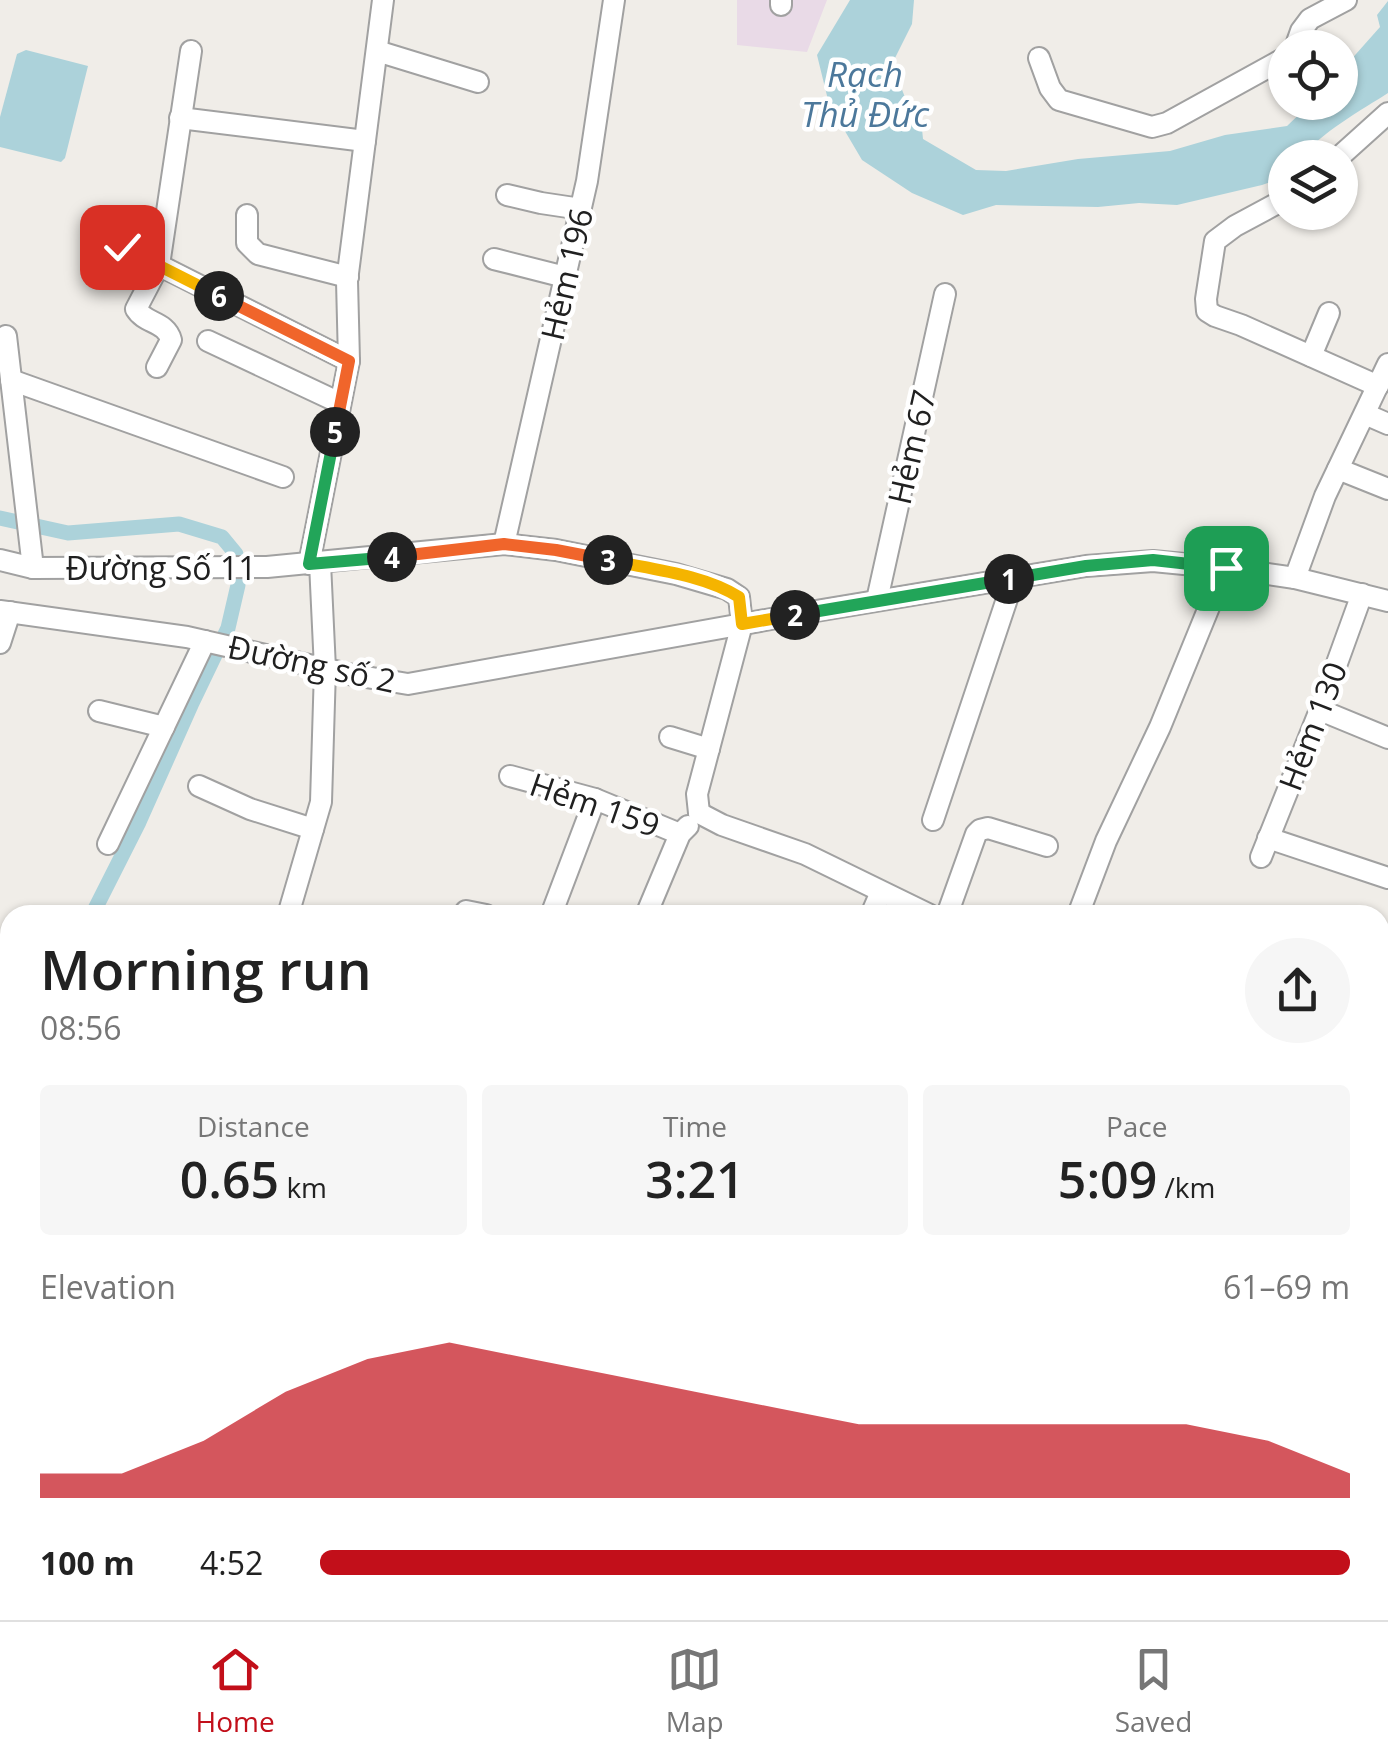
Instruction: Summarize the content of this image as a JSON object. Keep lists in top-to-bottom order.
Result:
{
  "streets": {
    "street": [
      "Hẻm 196",
      "Hẻm 67",
      "Đường Số 11",
      "Đường số 2",
      "Hẻm 130",
      "Hẻm 159"
    ]
  },
  "crossings": [
    ["Hẻm 196", "Đường Số 11"],
    ["Đường Số 11", "Đường số 2"]
  ],
  "water": ["Rạch Thủ Đức"],
  "page": {
    "pins": [
      "6",
      "5",
      "4",
      "3",
      "1",
      "2"
    ],
    "heading": ["Morning run", "08:56"],
    "stats": [
      ["Distance", "0.65 km"],
      ["Time", "3:21"],
      ["Pace", "5:09 /km"]
    ],
    "chart": ["Elevation", "61–69 m"],
    "list": [
      {
        "name": "100 m",
        "note": "4:52"
      }
    ],
    "tabs": ["Home", "Map", "Saved"]
  }
}
